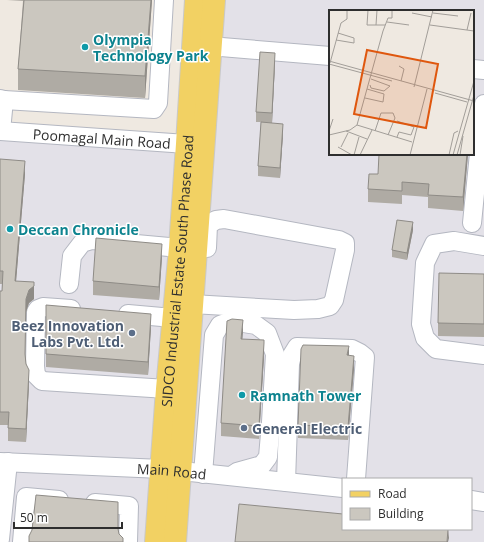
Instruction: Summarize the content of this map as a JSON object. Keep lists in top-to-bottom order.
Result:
{
  "streets": {
    "main road": ["SIDCO Industrial Estate South Phase Road"],
    "street": ["Poomagal Main Road", "Main Road"]
  },
  "crossings": [
    ["Poomagal Main Road", "SIDCO Industrial Estate South Phase Road"],
    ["SIDCO Industrial Estate South Phase Road", "Main Road"]
  ],
  "places": [
    "Olympia Technology Park",
    "Deccan Chronicle",
    "Beez Innovation Labs Pvt. Ltd.",
    "Ramnath Tower",
    "General Electric"
  ],
  "legend": ["Road", "Building"],
  "scale_bar": "50 m"
}
